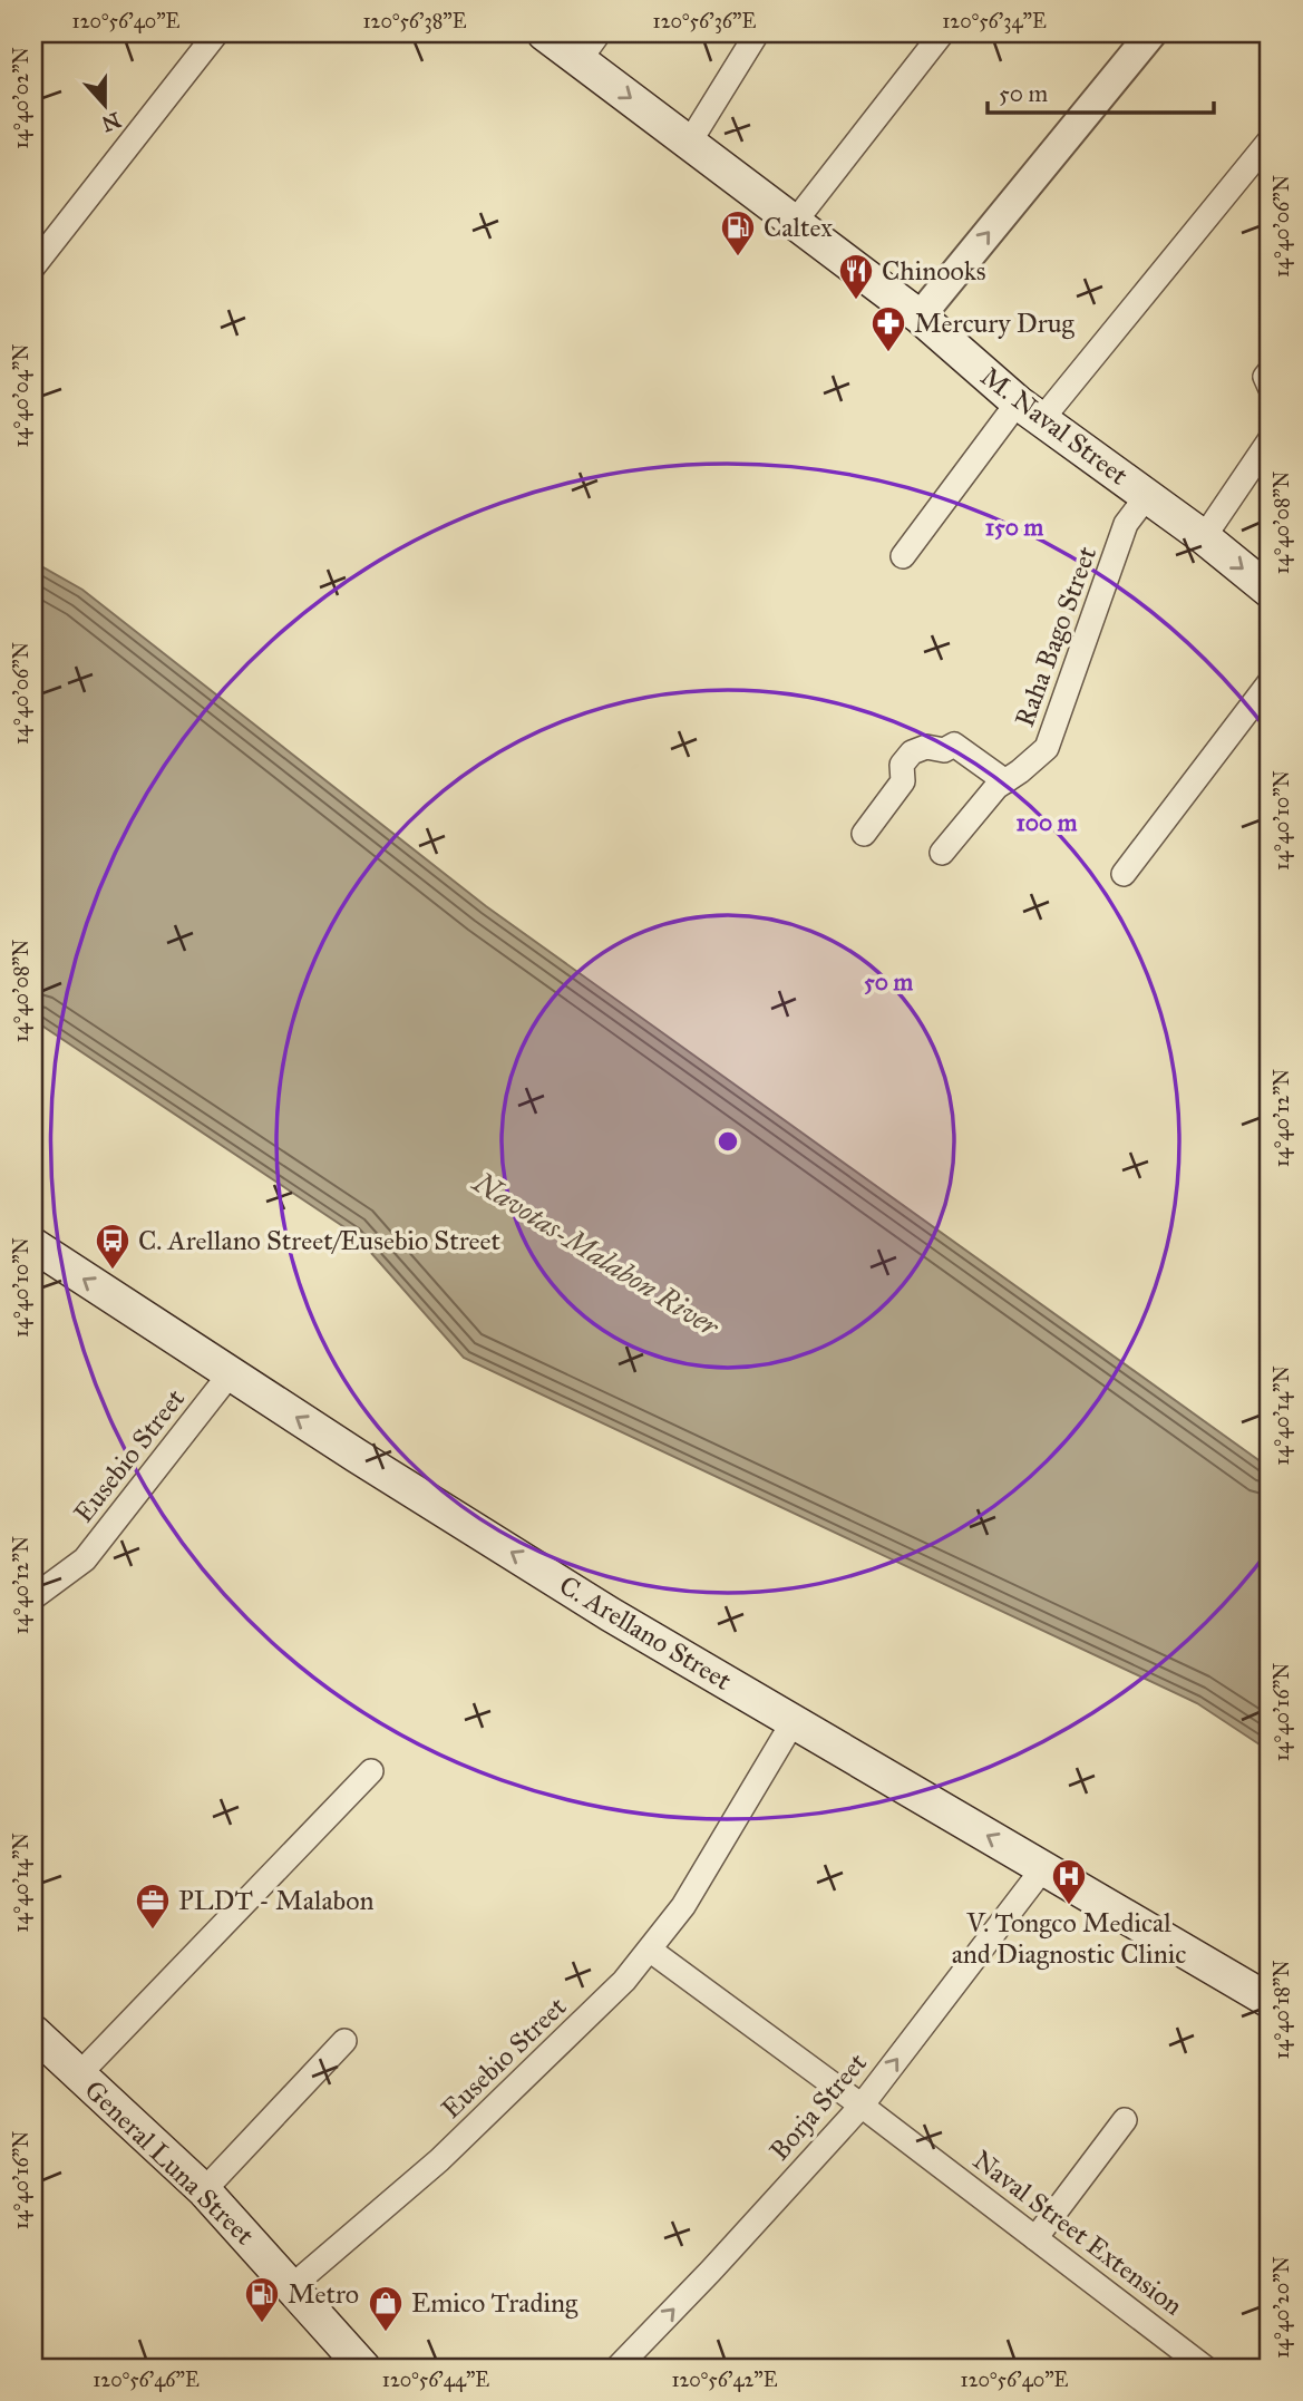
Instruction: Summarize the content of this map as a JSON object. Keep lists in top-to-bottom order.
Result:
{
  "streets": {
    "main road": ["M. Naval Street", "C. Arellano Street", "General Luna Street"],
    "street": [
      "Raha Bago Street",
      "Eusebio Street",
      "Borja Street",
      "Naval Street Extension"
    ]
  },
  "crossings": [
    ["M. Naval Street", "Raha Bago Street"],
    ["Eusebio Street", "C. Arellano Street"],
    ["Eusebio Street", "General Luna Street"],
    ["Eusebio Street", "Naval Street Extension"],
    ["C. Arellano Street", "Borja Street"],
    ["Borja Street", "Naval Street Extension"]
  ],
  "one_way": ["C. Arellano Street", "Borja Street"],
  "water": ["Navotas-Malabon River"],
  "places": {
    "fuel station": ["Caltex", "Metro"],
    "restaurant": ["Chinooks"],
    "pharmacy": ["Mercury Drug"],
    "bus stop": ["C. Arellano Street/Eusebio Street"],
    "hospital": ["V. Tongco Medical and Diagnostic Clinic"],
    "office": ["PLDT - Malabon"],
    "shop": ["Emico Trading"]
  },
  "scale_bar": "50 m",
  "north": "bottom",
  "coordinates": [
    "120°56'40\"E",
    "120°56'38\"E",
    "120°56'36\"E",
    "120°56'34\"E",
    "14°40'02\"N",
    "14°40'06\"N",
    "14°40'04\"N",
    "14°40'08\"N",
    "14°40'10\"N",
    "14°40'12\"N",
    "14°40'14\"N",
    "14°40'16\"N",
    "14°40'18\"N",
    "14°40'20\"N",
    "120°56'46\"E",
    "120°56'44\"E",
    "120°56'42\"E"
  ],
  "rings": ["150 m", "100 m", "50 m"]
}
